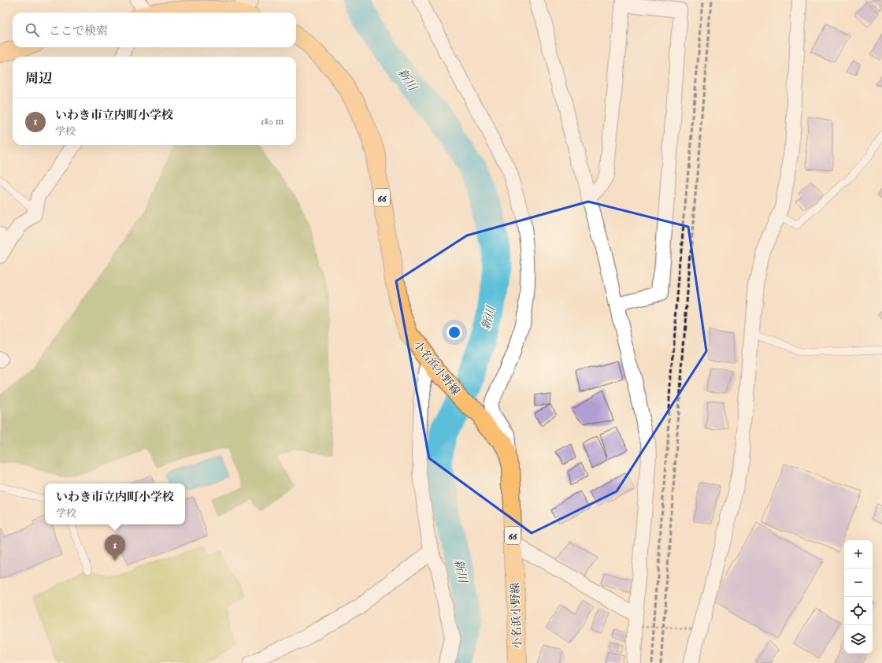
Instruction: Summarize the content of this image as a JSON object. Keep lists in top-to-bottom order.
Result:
{
  "streets": {
    "main road": ["66", "小名浜小野線"]
  },
  "water": ["新川"],
  "page": {
    "search": "ここで検索",
    "heading": "周辺",
    "list": [
      {
        "mark": "1",
        "name": "いわき市立内町小学校",
        "note": "学校",
        "value": "180 m"
      }
    ],
    "popup": ["いわき市立内町小学校", "学校"],
    "pins": "1",
    "map_buttons": ["+", "−"]
  }
}
